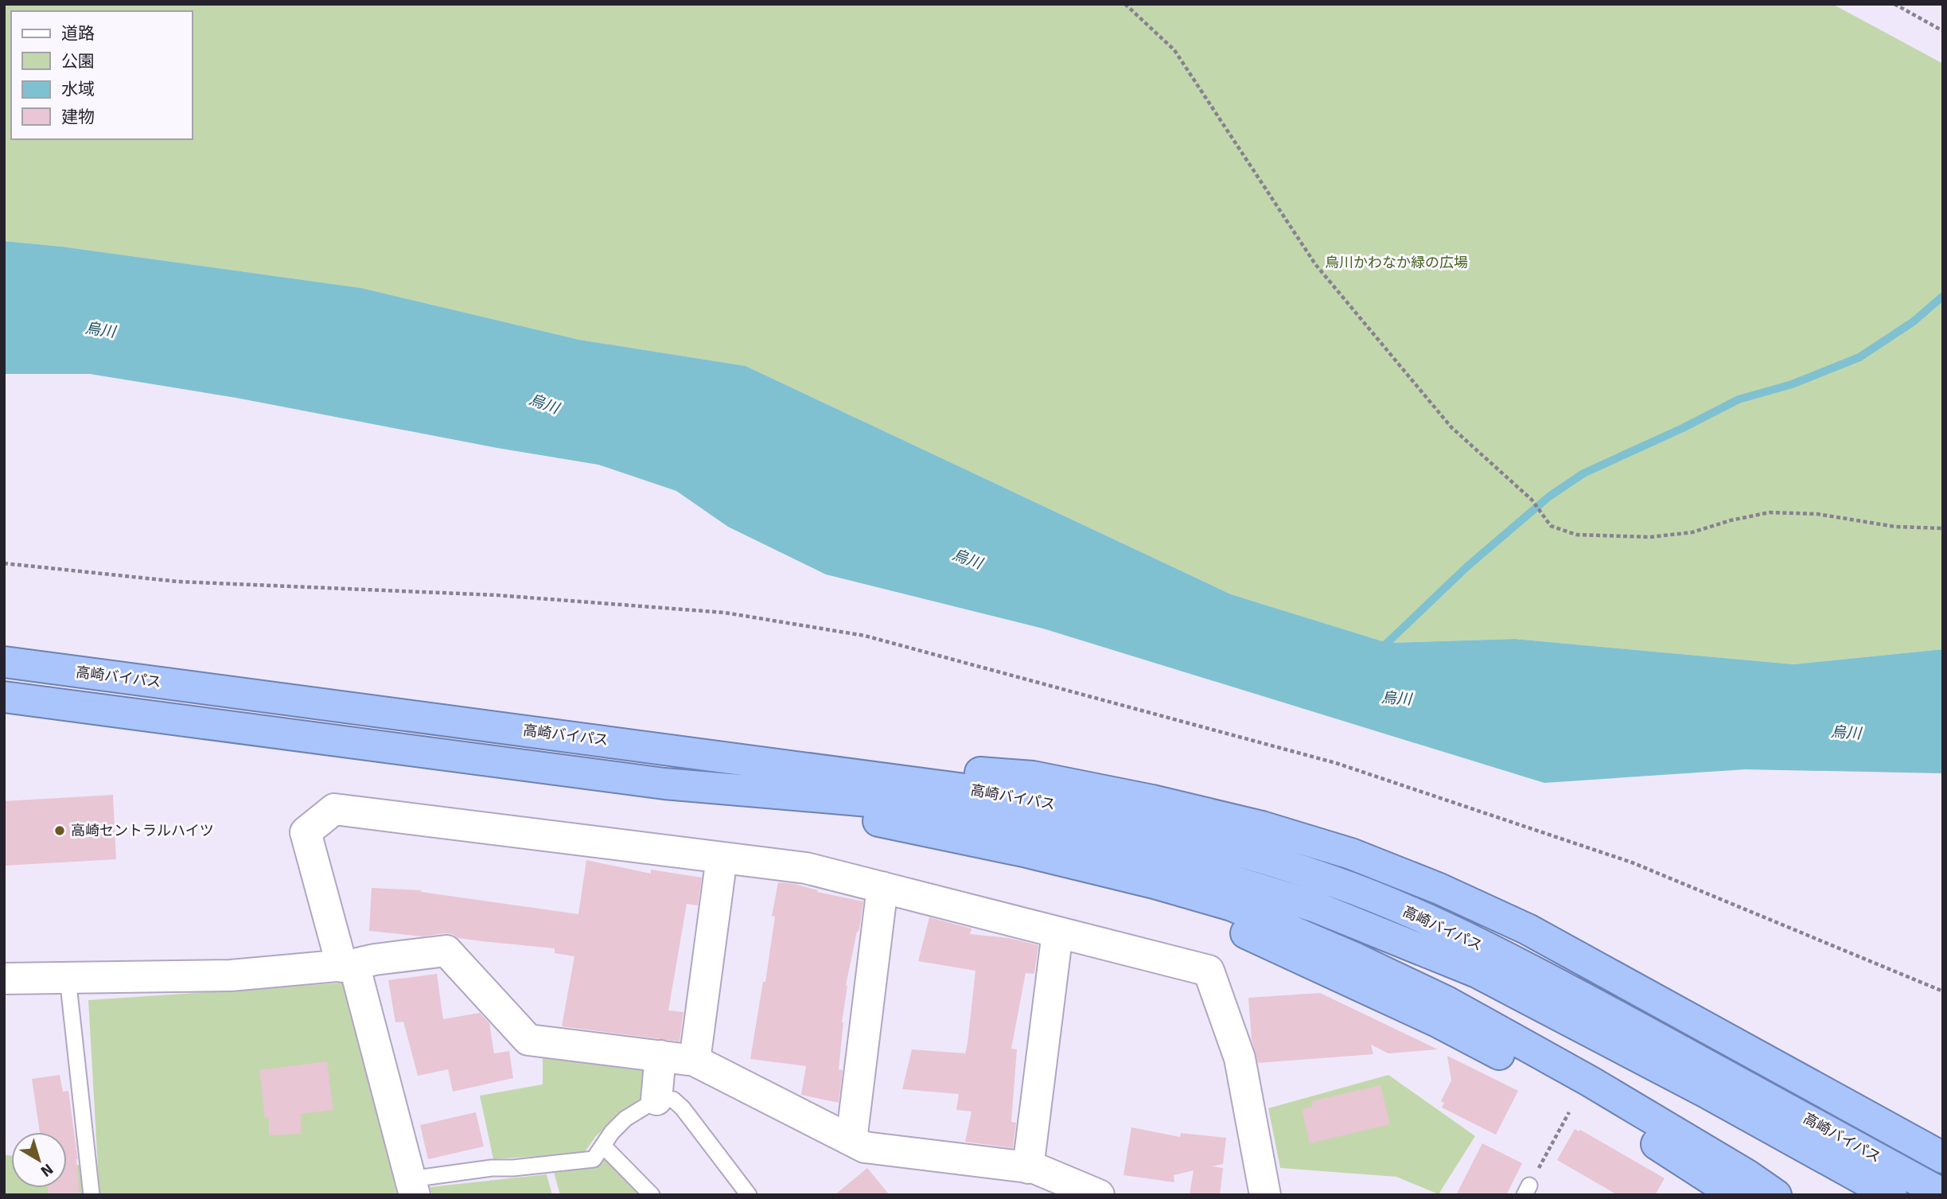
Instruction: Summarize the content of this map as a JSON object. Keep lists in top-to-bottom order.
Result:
{
  "streets": {
    "highway": ["高崎バイパス"]
  },
  "water": ["烏川"],
  "parks": ["烏川かわなか緑の広場"],
  "places": ["高崎セントラルハイツ"],
  "legend": [
    "道路",
    "公園",
    "水域",
    "建物"
  ],
  "north": "bottom right"
}
